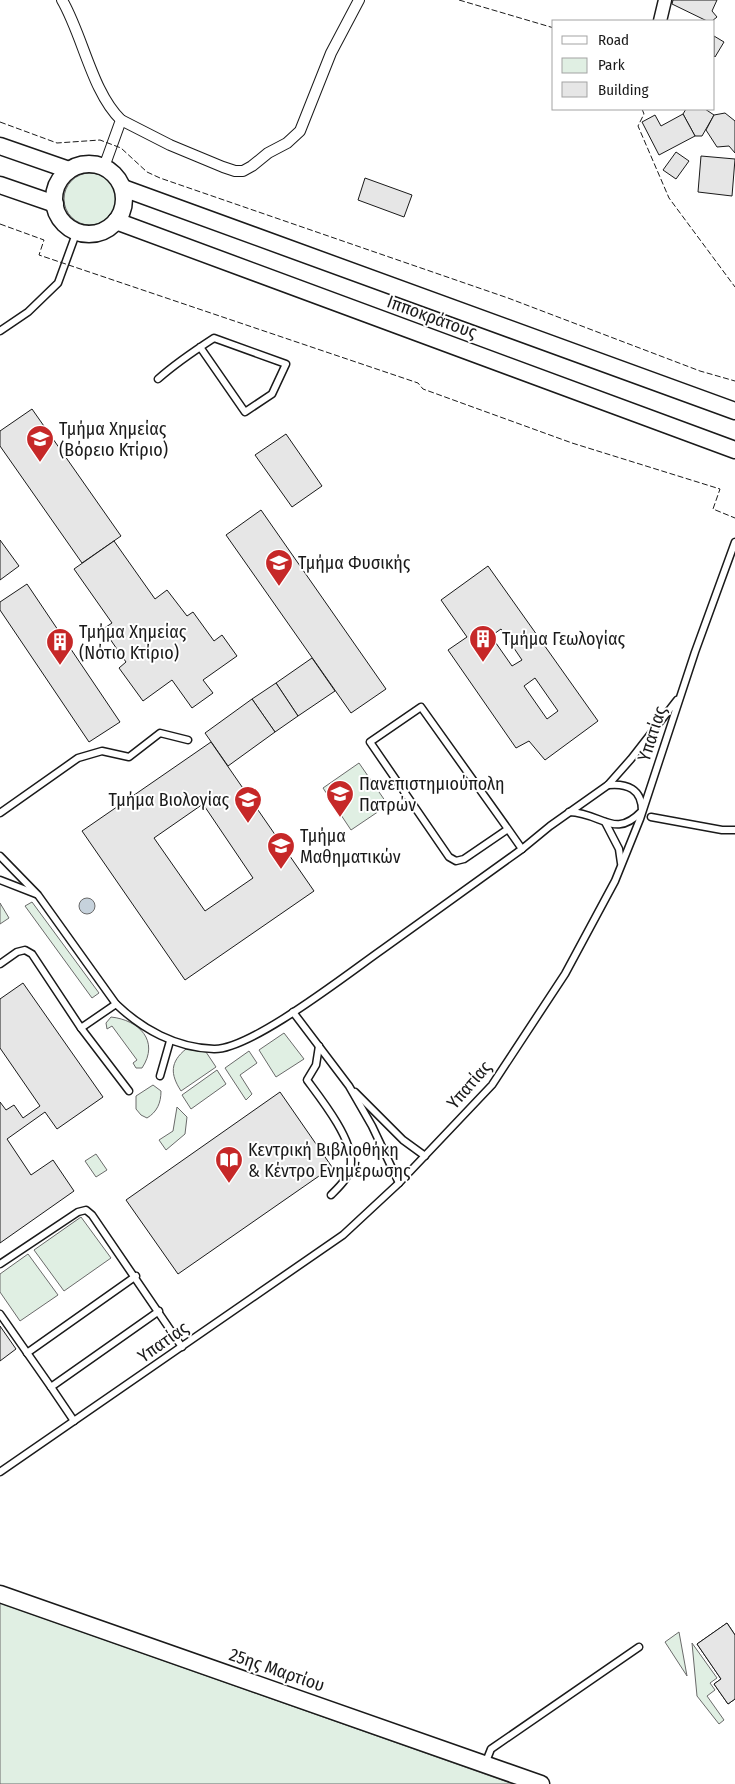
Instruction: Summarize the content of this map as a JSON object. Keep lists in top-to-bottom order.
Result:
{
  "streets": {
    "street": ["Ιπποκράτους", "25ης Μαρτίου"],
    "lane": ["Υπατίας"]
  },
  "places": {
    "school or university": [
      "Τμήμα Xημείας (Βόρειο Κτίριο)",
      "Τμήμα Φυσικής",
      "Πανεπιστημιούπολη Πατρών",
      "Τμήμα Βιολογίας",
      "Τμήμα Μαθηματικών"
    ],
    "building": ["Τμήμα Γεωλογίας", "Τμήμα Χημείας (Νότιο Κτίριο)"],
    "library": ["Κεντρική Βιβλιοθήκη & Κέντρο Ενημέρωσης"]
  },
  "legend": ["Road", "Park", "Building"]
}
